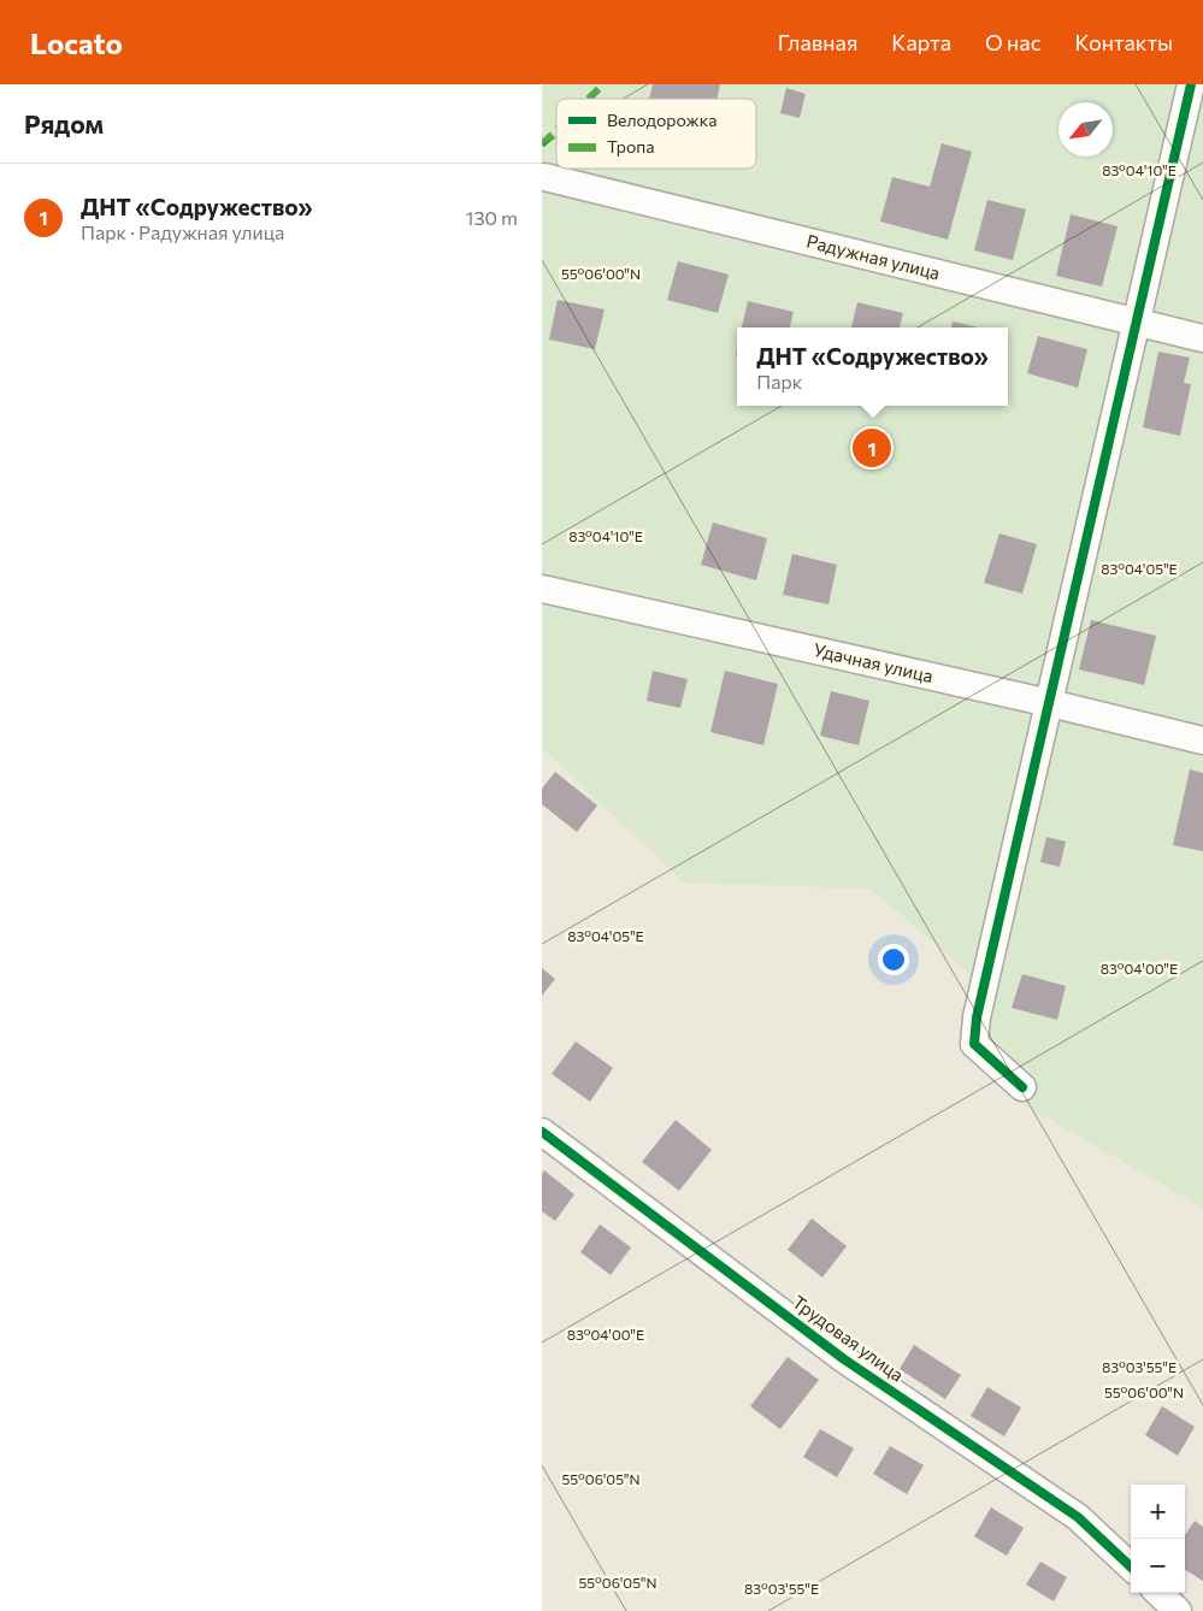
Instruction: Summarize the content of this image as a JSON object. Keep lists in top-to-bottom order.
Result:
{
  "streets": {
    "street": ["Радужная улица", "Удачная улица", "Трудовая улица"]
  },
  "legend": ["Велодорожка", "Тропа"],
  "north": "bottom left",
  "page": {
    "header": "Locato",
    "nav": [
      "Главная",
      "Карта",
      "О нас",
      "Контакты"
    ],
    "heading": "Рядом",
    "list": [
      {
        "mark": "1",
        "name": "ДНТ «Содружество»",
        "note": "Парк · Радужная улица",
        "value": "130 m"
      }
    ],
    "popup": ["ДНТ «Содружество»", "Парк"],
    "pins": "1",
    "map_buttons": ["+", "−"]
  },
  "coordinates": [
    "83°04'10\"E",
    "55°06'00\"N",
    "83°04'05\"E",
    "83°04'00\"E",
    "83°03'55\"E",
    "55°06'05\"N"
  ]
}
